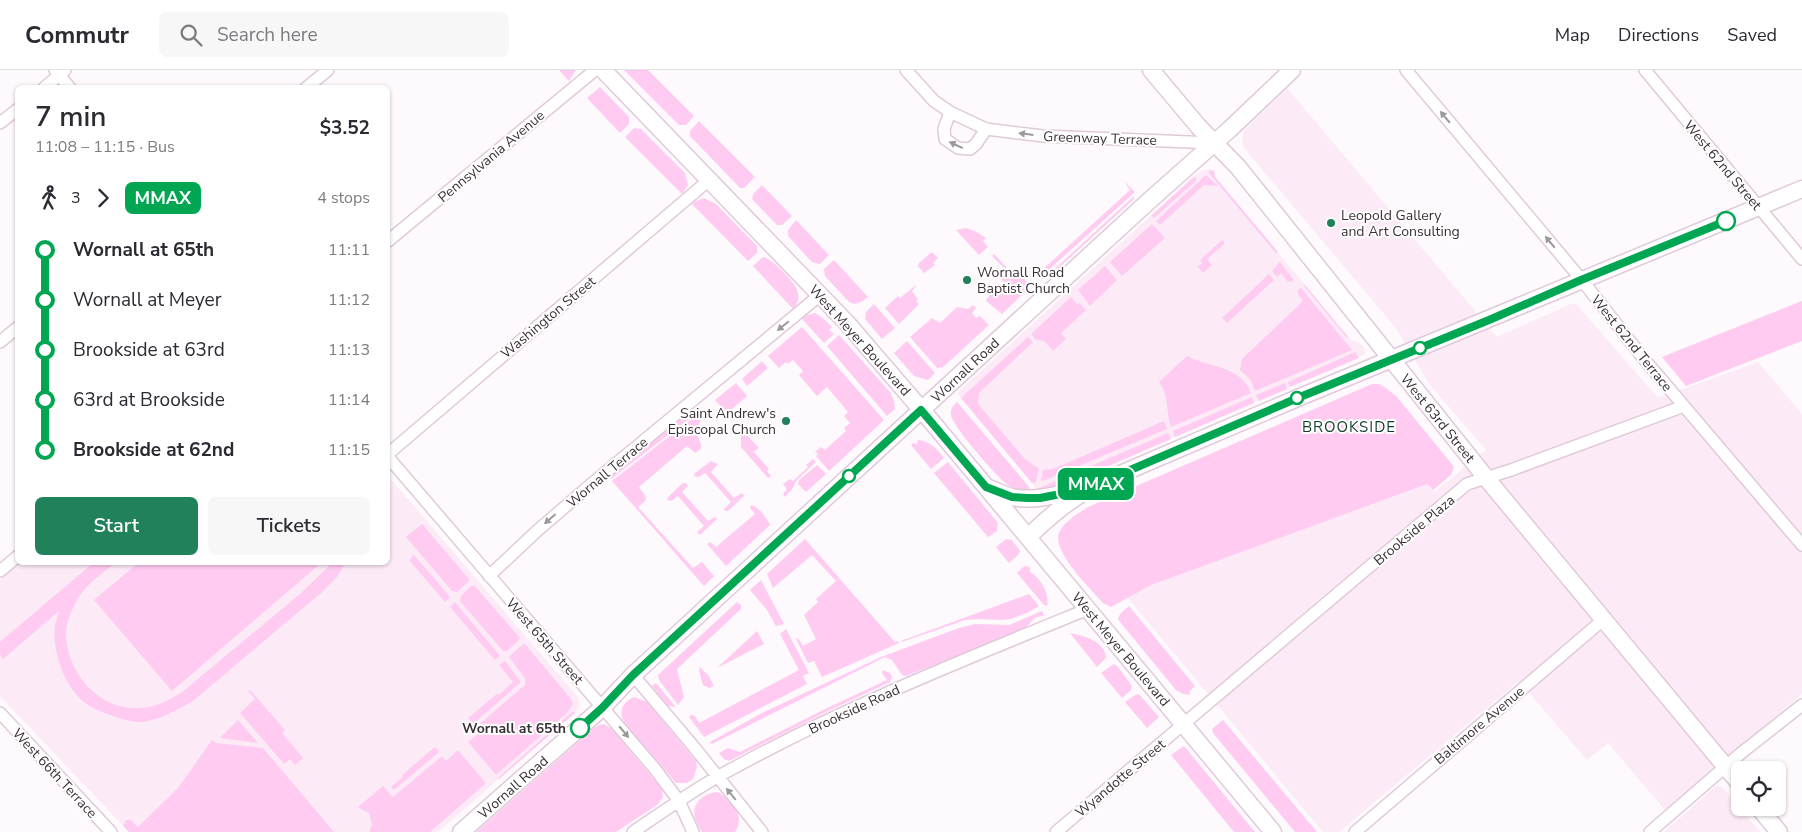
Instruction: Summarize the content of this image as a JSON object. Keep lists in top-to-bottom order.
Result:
{
  "streets": {
    "main road": ["West Meyer Boulevard", "Wornall Road", "West 63rd Street"],
    "street": [
      "Greenway Terrace",
      "Pennsylvania Avenue",
      "West 62nd Street",
      "Washington Street",
      "West 62nd Terrace",
      "Wornall Terrace",
      "Brookside Plaza",
      "West 65th Street",
      "Brookside Road",
      "Baltimore Avenue",
      "West 66th Terrace",
      "Wyandotte Street"
    ]
  },
  "crossings": [
    ["Greenway Terrace", "Wornall Road"],
    ["Greenway Terrace", "West 63rd Street"],
    ["Washington Street", "West Meyer Boulevard"],
    ["West Meyer Boulevard", "Wornall Road"],
    ["West Meyer Boulevard", "Wornall Terrace"],
    ["West Meyer Boulevard", "Brookside Plaza"],
    ["West Meyer Boulevard", "Brookside Road"],
    ["West Meyer Boulevard", "Wyandotte Street"],
    ["West 62nd Terrace", "Brookside Plaza"],
    ["Wornall Road", "West 63rd Street"],
    ["Wornall Road", "West 65th Street"],
    ["West 63rd Street", "Brookside Plaza"],
    ["West 63rd Street", "Baltimore Avenue"],
    ["Wornall Terrace", "West 65th Street"],
    ["Brookside Plaza", "Wyandotte Street"],
    ["West 65th Street", "Brookside Road"]
  ],
  "one_way": ["Greenway Terrace", "West 62nd Terrace", "Wornall Terrace"],
  "districts": ["BROOKSIDE"],
  "places": [
    "Leopold Gallery and Art Consulting",
    "Wornall Road Baptist Church",
    "Saint Andrew's Episcopal Church",
    "Wornall at 65th"
  ],
  "lines": ["bus line MMAX"],
  "page": {
    "header": "Commutr",
    "search": "Search here",
    "nav": ["Map", "Directions", "Saved"],
    "on_map": "MMAX",
    "heading": ["7 min", "11:08 – 11:15 · Bus", "$3.52"],
    "legs": ["3", "MMAX", "4 stops"],
    "list": [
      {
        "name": "Wornall at 65th",
        "value": "11:11"
      },
      {
        "name": "Wornall at Meyer",
        "value": "11:12"
      },
      {
        "name": "Brookside at 63rd",
        "value": "11:13"
      },
      {
        "name": "63rd at Brookside",
        "value": "11:14"
      },
      {
        "name": "Brookside at 62nd",
        "value": "11:15"
      }
    ],
    "buttons": ["Start", "Tickets"]
  }
}
